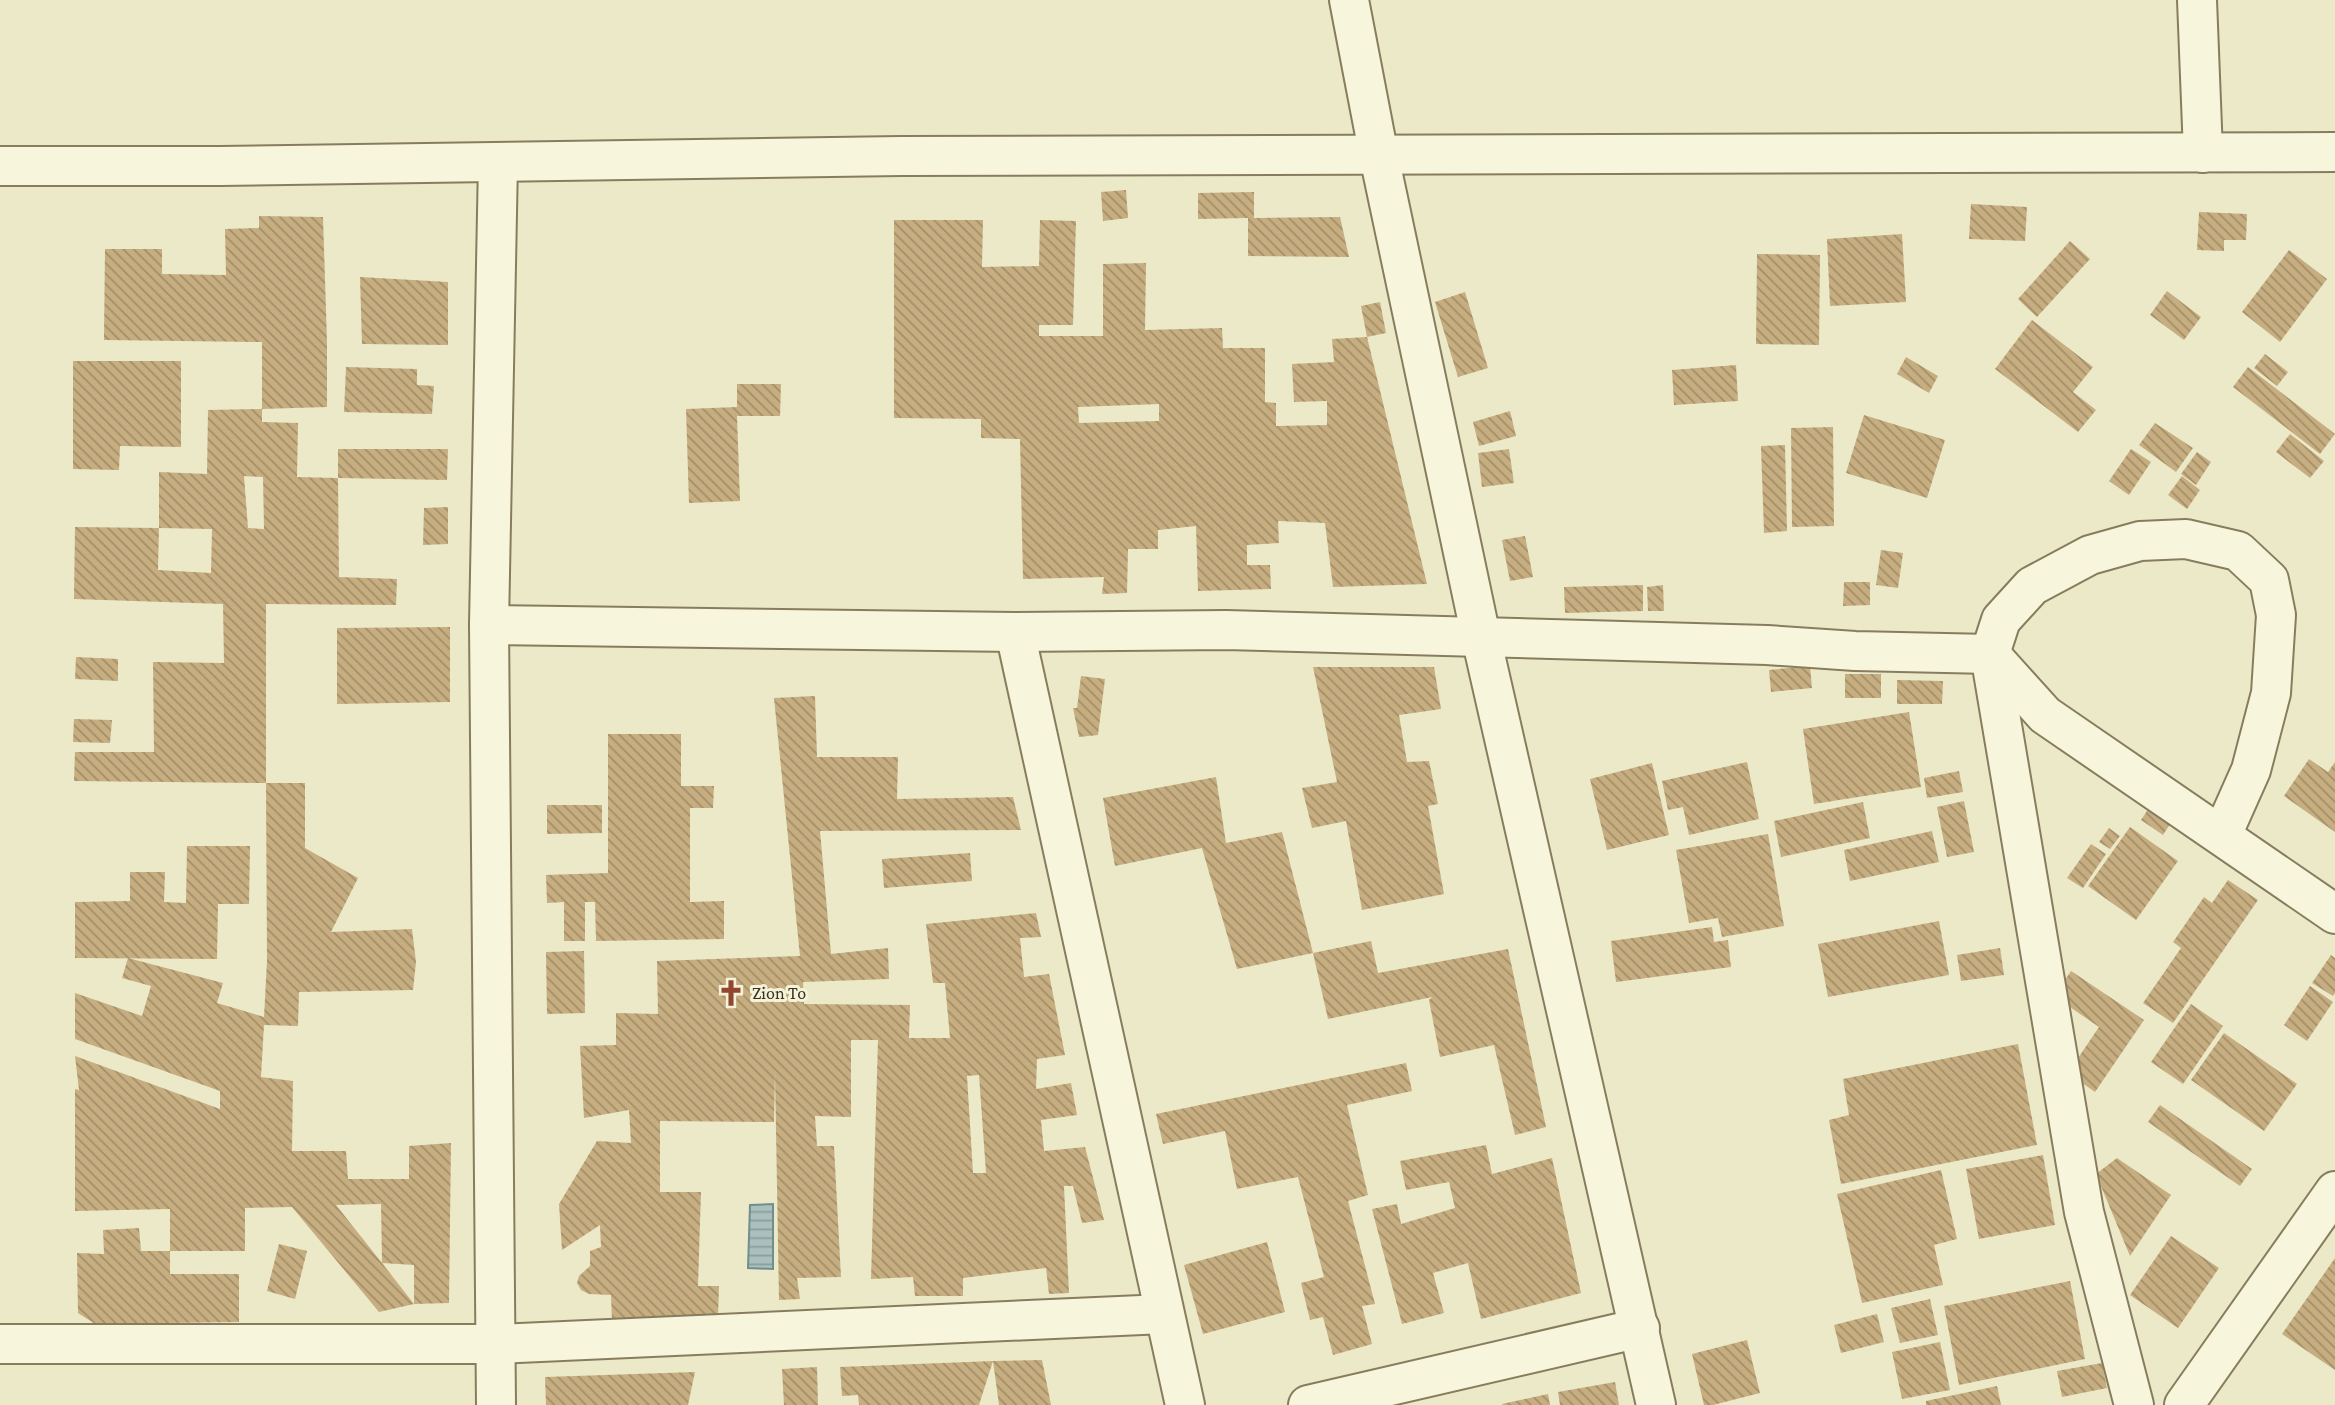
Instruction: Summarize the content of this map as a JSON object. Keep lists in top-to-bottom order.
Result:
{
  "places": {
    "church": ["Zion To"]
  }
}
